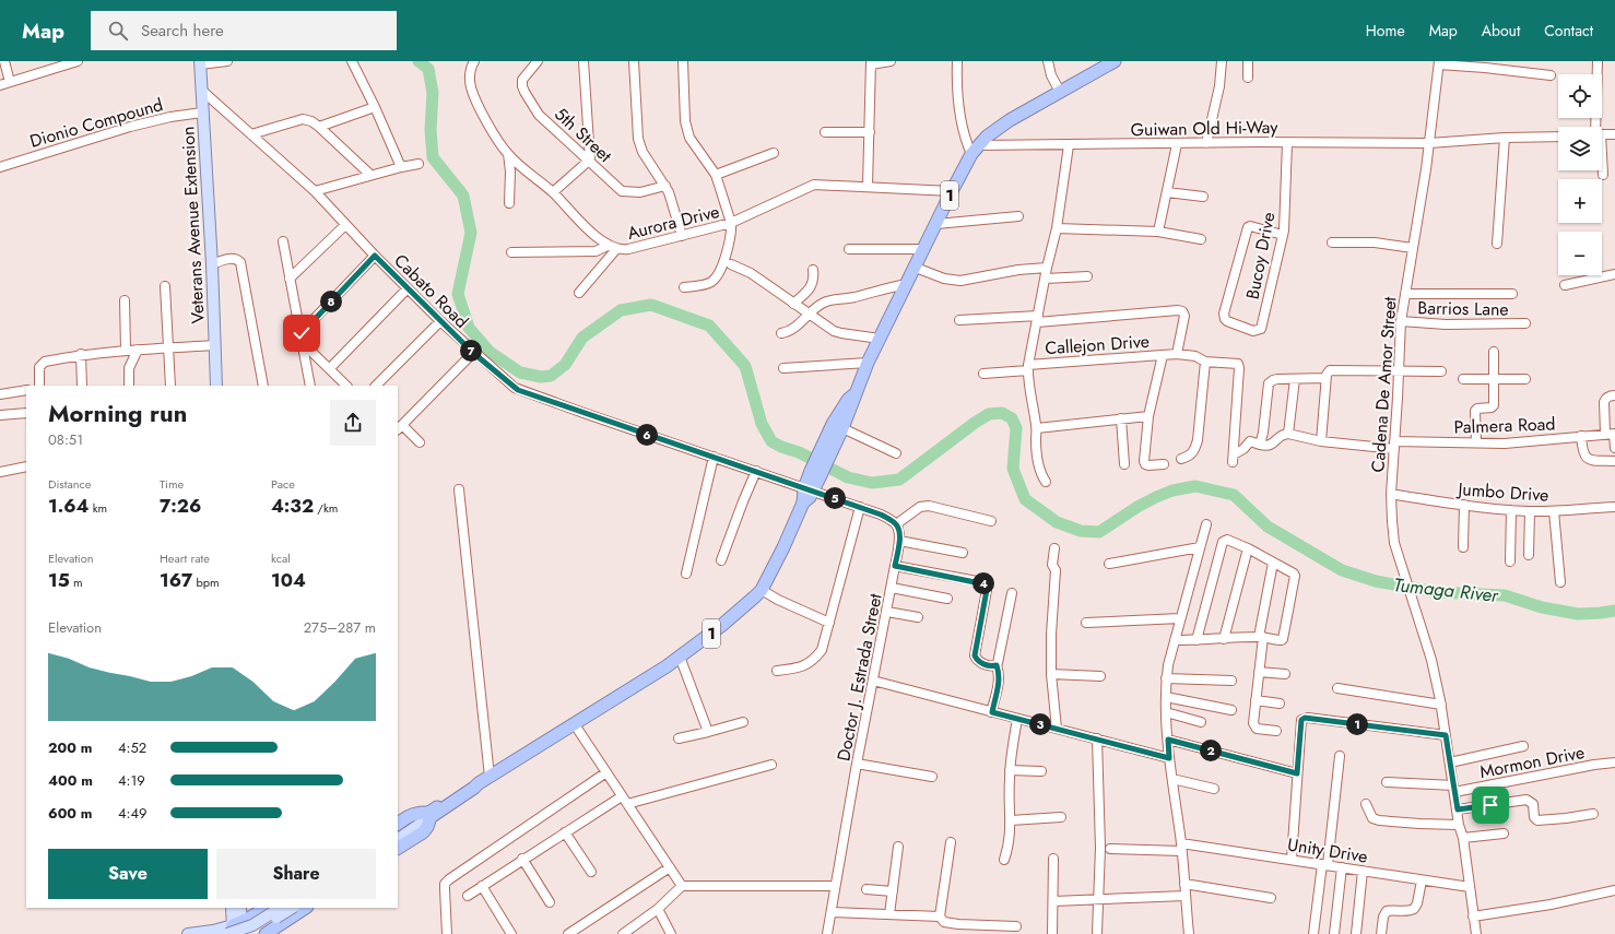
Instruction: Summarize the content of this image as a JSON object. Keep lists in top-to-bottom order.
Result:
{
  "streets": {
    "highway": ["1"],
    "main road": ["Veterans Avenue Extension"],
    "street": [
      "Dionio Compound",
      "Guiwan Old Hi-Way",
      "5th Street",
      "Aurora Drive",
      "Bucoy Drive",
      "Cabato Road",
      "Barrios Lane",
      "Callejon Drive",
      "Cadena De Amor Street",
      "Palmera Road",
      "Jumbo Drive",
      "Doctor J. Estrada Street",
      "Mormon Drive",
      "Unity Drive"
    ]
  },
  "crossings": [
    ["Dionio Compound", "Veterans Avenue Extension"],
    ["Guiwan Old Hi-Way", "1"],
    ["Guiwan Old Hi-Way", "Bucoy Drive"],
    ["Guiwan Old Hi-Way", "Callejon Drive"],
    ["Guiwan Old Hi-Way", "Cadena De Amor Street"],
    ["1", "Aurora Drive"],
    ["1", "Cabato Road"],
    ["Veterans Avenue Extension", "Cabato Road"],
    ["Barrios Lane", "Cadena De Amor Street"],
    ["Cadena De Amor Street", "Palmera Road"],
    ["Cadena De Amor Street", "Jumbo Drive"],
    ["Cadena De Amor Street", "Mormon Drive"],
    ["Cadena De Amor Street", "Unity Drive"]
  ],
  "water": ["Tumaga River"],
  "page": {
    "header": "Map",
    "search": "Search here",
    "nav": [
      "Home",
      "Map",
      "About",
      "Contact"
    ],
    "map_buttons": ["+", "−"],
    "pins": [
      "8",
      "7",
      "6",
      "5",
      "4",
      "1",
      "3",
      "2"
    ],
    "heading": ["Morning run", "08:51"],
    "stats": [
      ["Distance", "1.64 km"],
      ["Time", "7:26"],
      ["Pace", "4:32 /km"],
      ["Elevation", "15 m"],
      ["Heart rate", "167 bpm"],
      ["kcal", "104"]
    ],
    "chart": ["Elevation", "275–287 m"],
    "list": [
      {
        "name": "200 m",
        "note": "4:52"
      },
      {
        "name": "400 m",
        "note": "4:19"
      },
      {
        "name": "600 m",
        "note": "4:49"
      }
    ],
    "buttons": ["Save", "Share"]
  }
}
